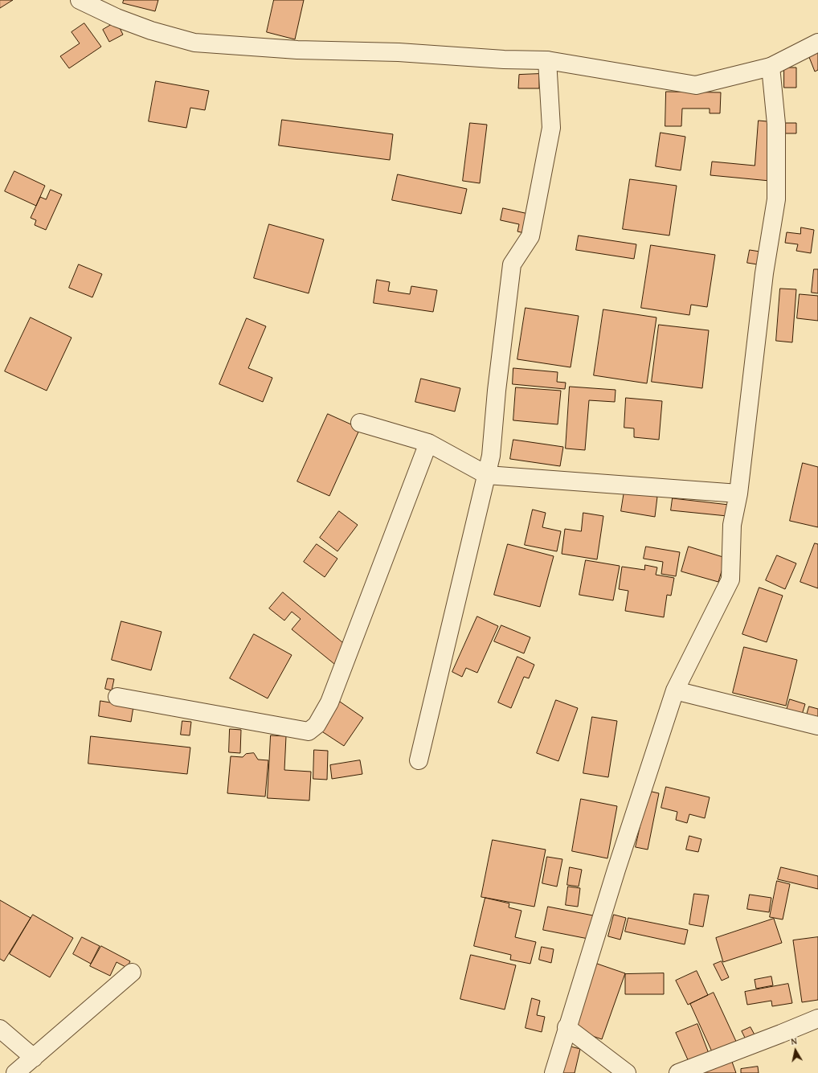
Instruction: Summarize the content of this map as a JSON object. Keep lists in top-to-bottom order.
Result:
{
  "north": "top"
}
